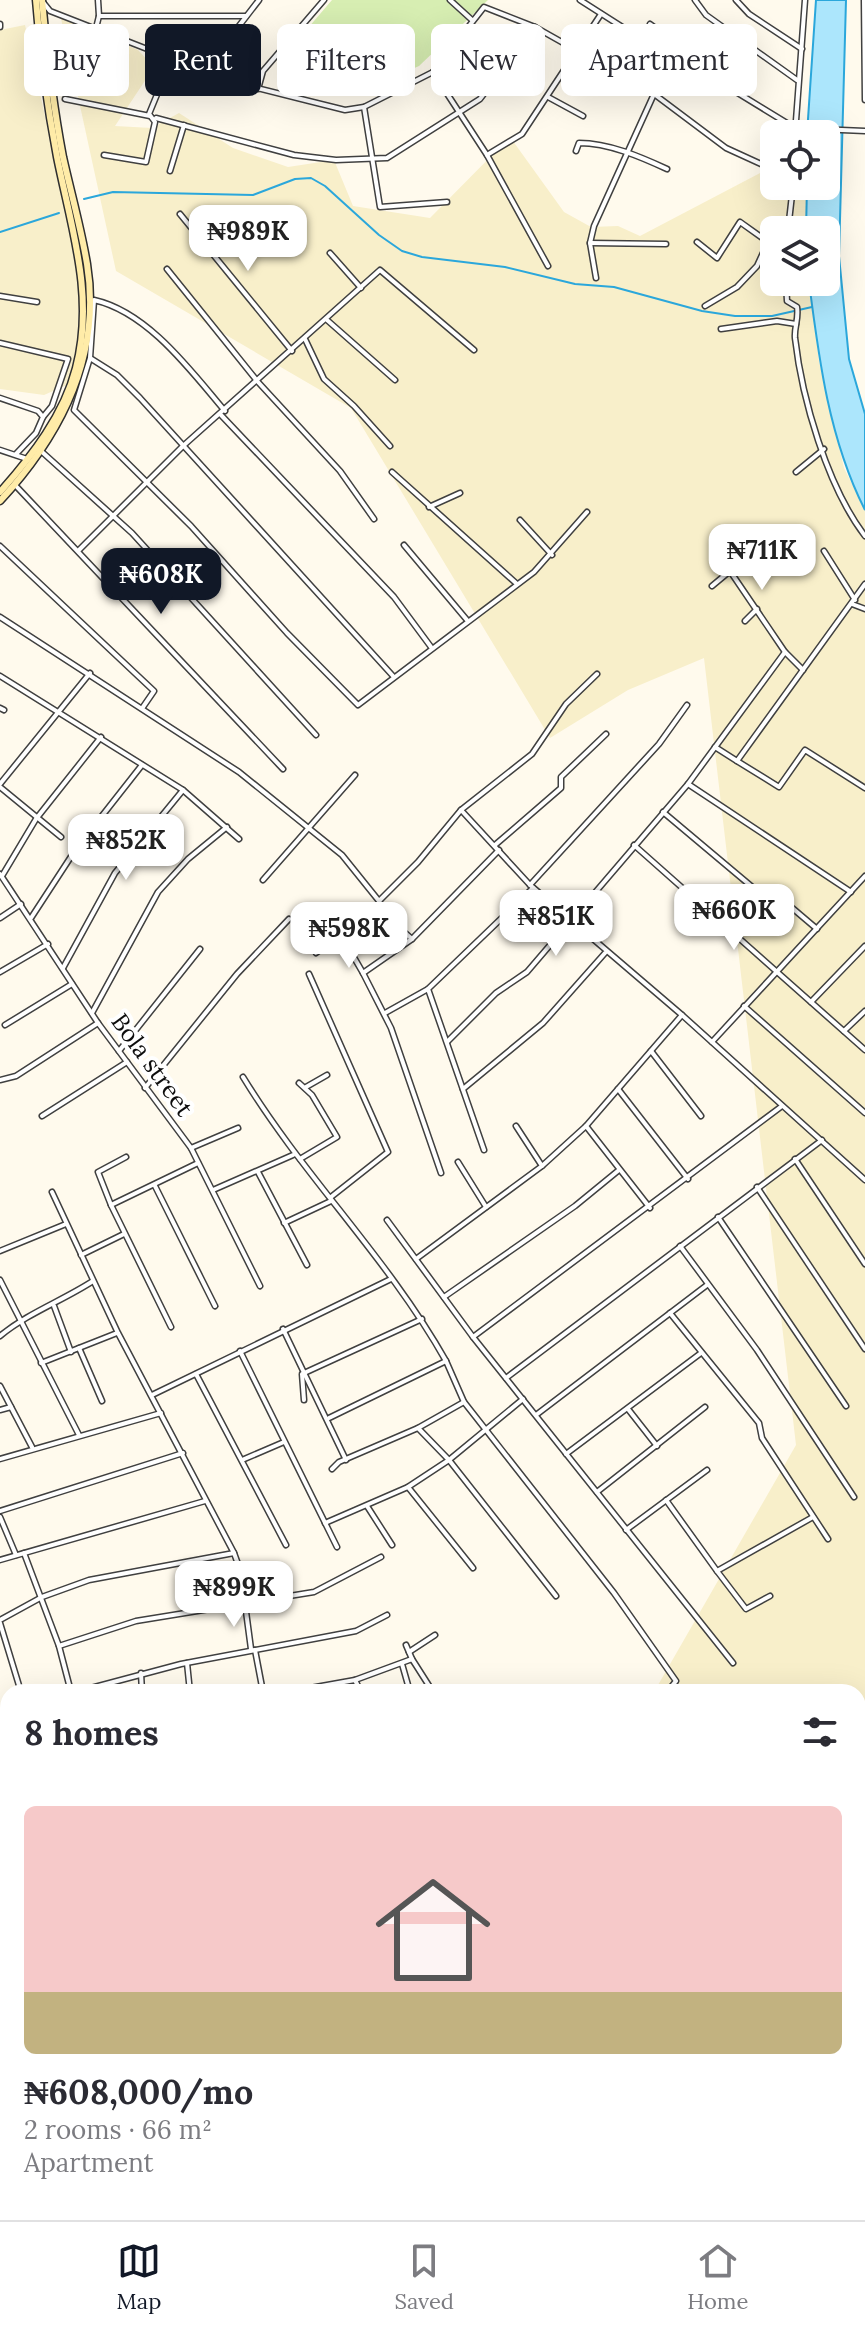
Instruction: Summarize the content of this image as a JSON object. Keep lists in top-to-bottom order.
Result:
{
  "streets": {
    "street": ["Bola street"]
  },
  "page": {
    "chip": [
      "Buy",
      "Rent",
      "Filters",
      "New",
      "Apartment"
    ],
    "price": [
      "₦989K",
      "₦711K",
      "₦608K",
      "₦852K",
      "₦660K",
      "₦851K",
      "₦598K",
      "₦899K"
    ],
    "heading": "8 homes",
    "list": [
      {
        "name": "₦608,000/mo",
        "note": "2 rooms · 66 m² · Apartment"
      }
    ],
    "tabs": ["Map", "Saved", "Home"]
  }
}
